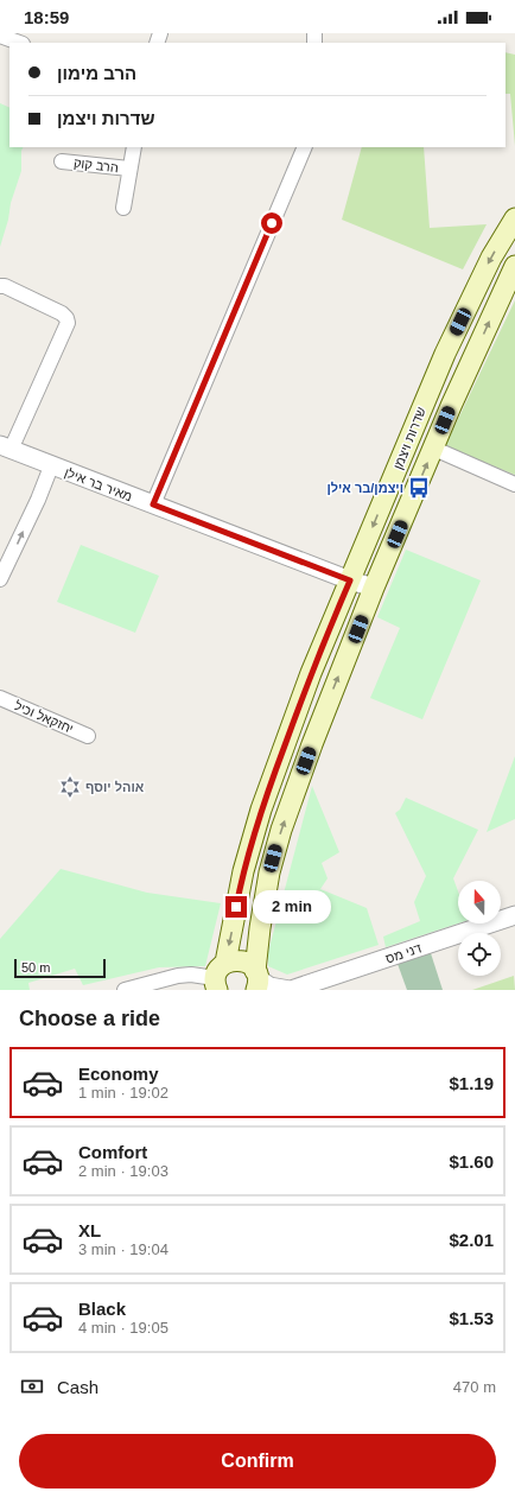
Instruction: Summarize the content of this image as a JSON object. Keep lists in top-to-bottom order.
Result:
{
  "streets": {
    "main road": ["שדרות ויצמן"],
    "street": [
      "הרב קוק",
      "מאיר בר אילן",
      "יחזקאל וכיל",
      "דני מס"
    ]
  },
  "crossings": [
    ["שדרות ויצמן", "מאיר בר אילן"],
    ["שדרות ויצמן", "דני מס"]
  ],
  "places": {
    "bus stop": ["ויצמן/בר אילן"],
    "synagogue": ["אוהל יוסף"]
  },
  "scale_bar": "50 m",
  "north": "top",
  "page": {
    "status": "18:59",
    "banner": ["הרב מימון", "שדרות ויצמן"],
    "bubble": "2 min",
    "scale": "50 m",
    "heading": "Choose a ride",
    "list": [
      {
        "name": "Economy",
        "note": "1 min · 19:02",
        "value": "$1.19"
      },
      {
        "name": "Comfort",
        "note": "2 min · 19:03",
        "value": "$1.60"
      },
      {
        "name": "XL",
        "note": "3 min · 19:04",
        "value": "$2.01"
      },
      {
        "name": "Black",
        "note": "4 min · 19:05",
        "value": "$1.53"
      }
    ],
    "pay": ["Cash", "470 m"],
    "buttons": "Confirm"
  }
}
